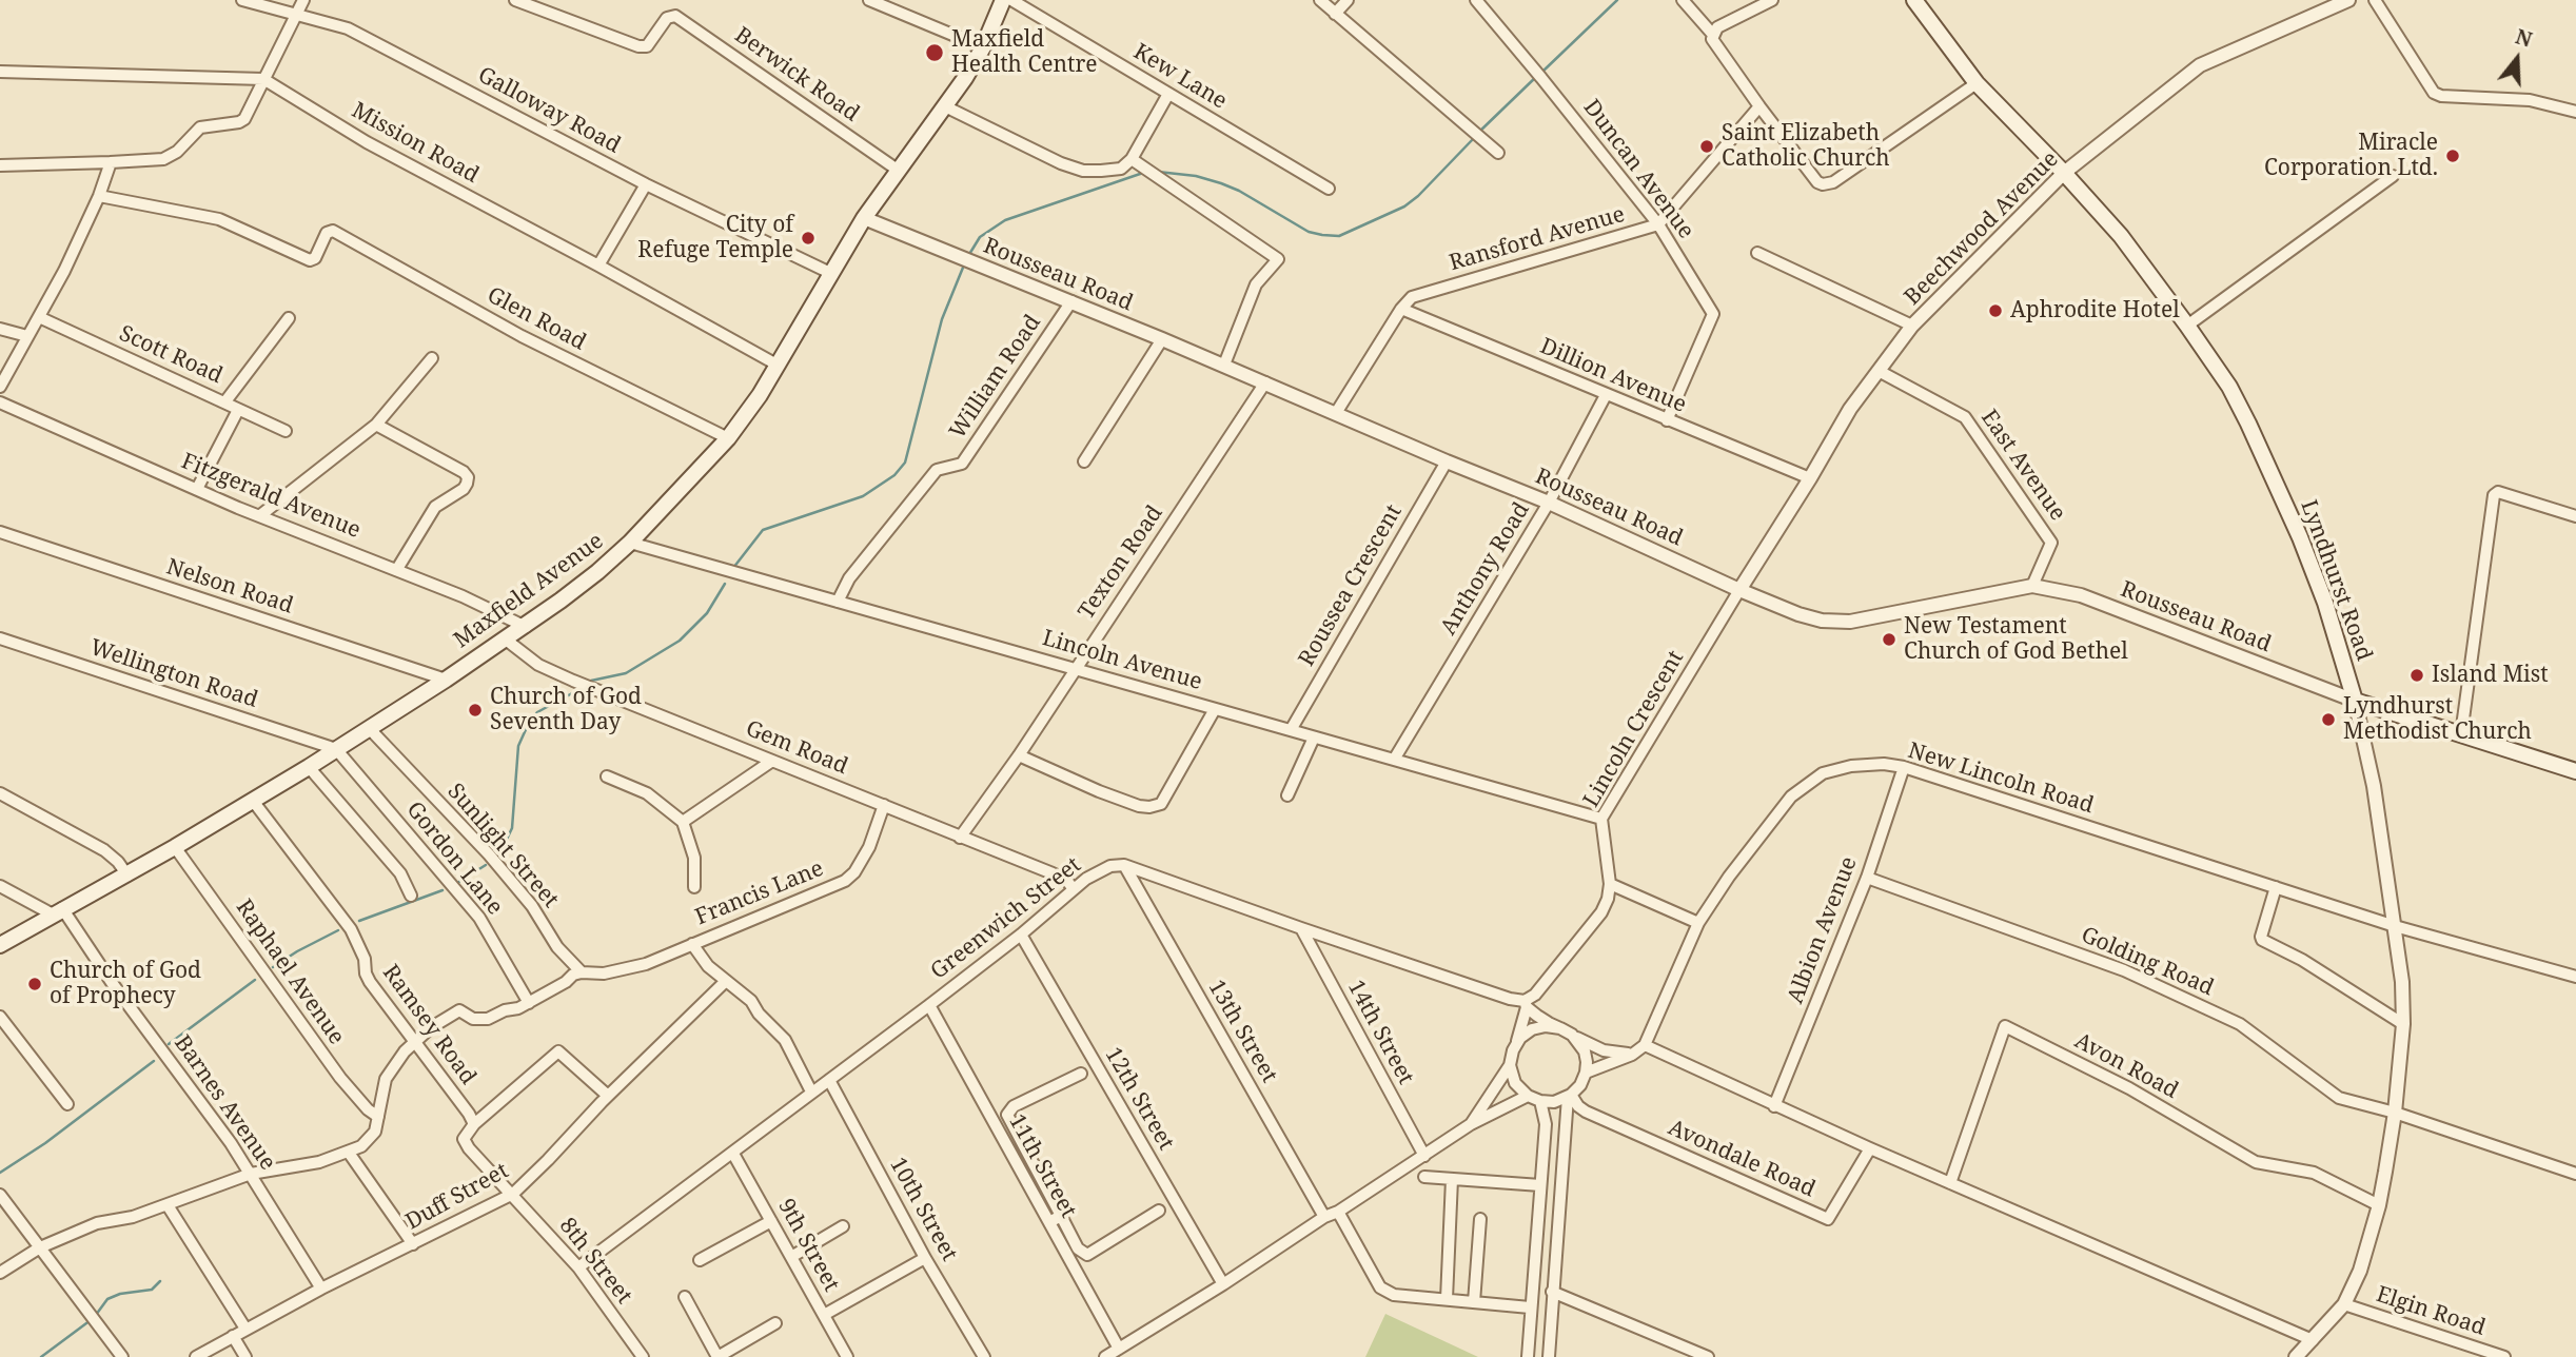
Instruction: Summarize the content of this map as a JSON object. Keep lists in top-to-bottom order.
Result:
{
  "streets": {
    "main road": ["Lyndhurst Road", "Maxfield Avenue"],
    "street": [
      "Berwick Road",
      "Kew Lane",
      "Galloway Road",
      "Mission Road",
      "Duncan Avenue",
      "Beechwood Avenue",
      "Ransford Avenue",
      "Rousseau Road",
      "Glen Road",
      "Scott Road",
      "Dillion Avenue",
      "William Road",
      "East Avenue",
      "Fitzgerald Avenue",
      "Texton Road",
      "Anthony Road",
      "Roussea Crescent",
      "Nelson Road",
      "Lincoln Avenue",
      "Wellington Road",
      "Lincoln Crescent",
      "Gem Road",
      "New Lincoln Road",
      "Sunlight Street",
      "Gordon Lane",
      "Francis Lane",
      "Greenwich Street",
      "Albion Avenue",
      "Golding Road",
      "Raphael Avenue",
      "Ramsey Road",
      "13th Street",
      "14th Street",
      "Avon Road",
      "12th Street",
      "Barnes Avenue",
      "Avondale Road",
      "11th Street",
      "Duff Street",
      "10th Street",
      "9th Street",
      "8th Street",
      "Elgin Road"
    ]
  },
  "crossings": [
    ["Berwick Road", "Maxfield Avenue"],
    ["Galloway Road", "Maxfield Avenue"],
    ["Mission Road", "Maxfield Avenue"],
    ["Duncan Avenue", "Ransford Avenue"],
    ["Duncan Avenue", "Dillion Avenue"],
    ["Beechwood Avenue", "Rousseau Road"],
    ["Beechwood Avenue", "Dillion Avenue"],
    ["Beechwood Avenue", "East Avenue"],
    ["Beechwood Avenue", "Lyndhurst Road"],
    ["Beechwood Avenue", "Lincoln Crescent"],
    ["Ransford Avenue", "Rousseau Road"],
    ["Ransford Avenue", "Dillion Avenue"],
    ["Rousseau Road", "William Road"],
    ["Rousseau Road", "East Avenue"],
    ["Rousseau Road", "Texton Road"],
    ["Rousseau Road", "Anthony Road"],
    ["Rousseau Road", "Lyndhurst Road"],
    ["Rousseau Road", "Roussea Crescent"],
    ["Rousseau Road", "Maxfield Avenue"],
    ["Rousseau Road", "Lincoln Crescent"],
    ["Glen Road", "Maxfield Avenue"],
    ["Dillion Avenue", "Anthony Road"],
    ["William Road", "Lincoln Avenue"],
    ["Fitzgerald Avenue", "Maxfield Avenue"],
    ["Texton Road", "Lincoln Avenue"],
    ["Texton Road", "Gem Road"],
    ["Anthony Road", "Lincoln Avenue"],
    ["Lyndhurst Road", "New Lincoln Road"],
    ["Lyndhurst Road", "Golding Road"],
    ["Lyndhurst Road", "Avon Road"],
    ["Lyndhurst Road", "Elgin Road"],
    ["Roussea Crescent", "Lincoln Avenue"],
    ["Nelson Road", "Maxfield Avenue"],
    ["Maxfield Avenue", "Lincoln Avenue"],
    ["Maxfield Avenue", "Wellington Road"],
    ["Maxfield Avenue", "Gem Road"],
    ["Maxfield Avenue", "Sunlight Street"],
    ["Maxfield Avenue", "Gordon Lane"],
    ["Maxfield Avenue", "Raphael Avenue"],
    ["Maxfield Avenue", "Ramsey Road"],
    ["Maxfield Avenue", "Barnes Avenue"],
    ["Lincoln Avenue", "Lincoln Crescent"],
    ["Wellington Road", "Gordon Lane"],
    ["Gem Road", "Francis Lane"],
    ["Gem Road", "Greenwich Street"],
    ["New Lincoln Road", "Albion Avenue"],
    ["Greenwich Street", "13th Street"],
    ["Greenwich Street", "12th Street"],
    ["Greenwich Street", "11th Street"],
    ["Greenwich Street", "10th Street"],
    ["Greenwich Street", "9th Street"],
    ["Greenwich Street", "8th Street"],
    ["Albion Avenue", "Golding Road"],
    ["Barnes Avenue", "Duff Street"],
    ["Duff Street", "8th Street"]
  ],
  "places": [
    "Maxfield Health Centre",
    "Saint Elizabeth Catholic Church",
    "Miracle Corporation Ltd.",
    "City of Refuge Temple",
    "Aphrodite Hotel",
    "New Testament Church of God Bethel",
    "Island Mist",
    "Church of God Seventh Day",
    "Lyndhurst Methodist Church",
    "Church of God of Prophecy"
  ],
  "north": "top"
}
